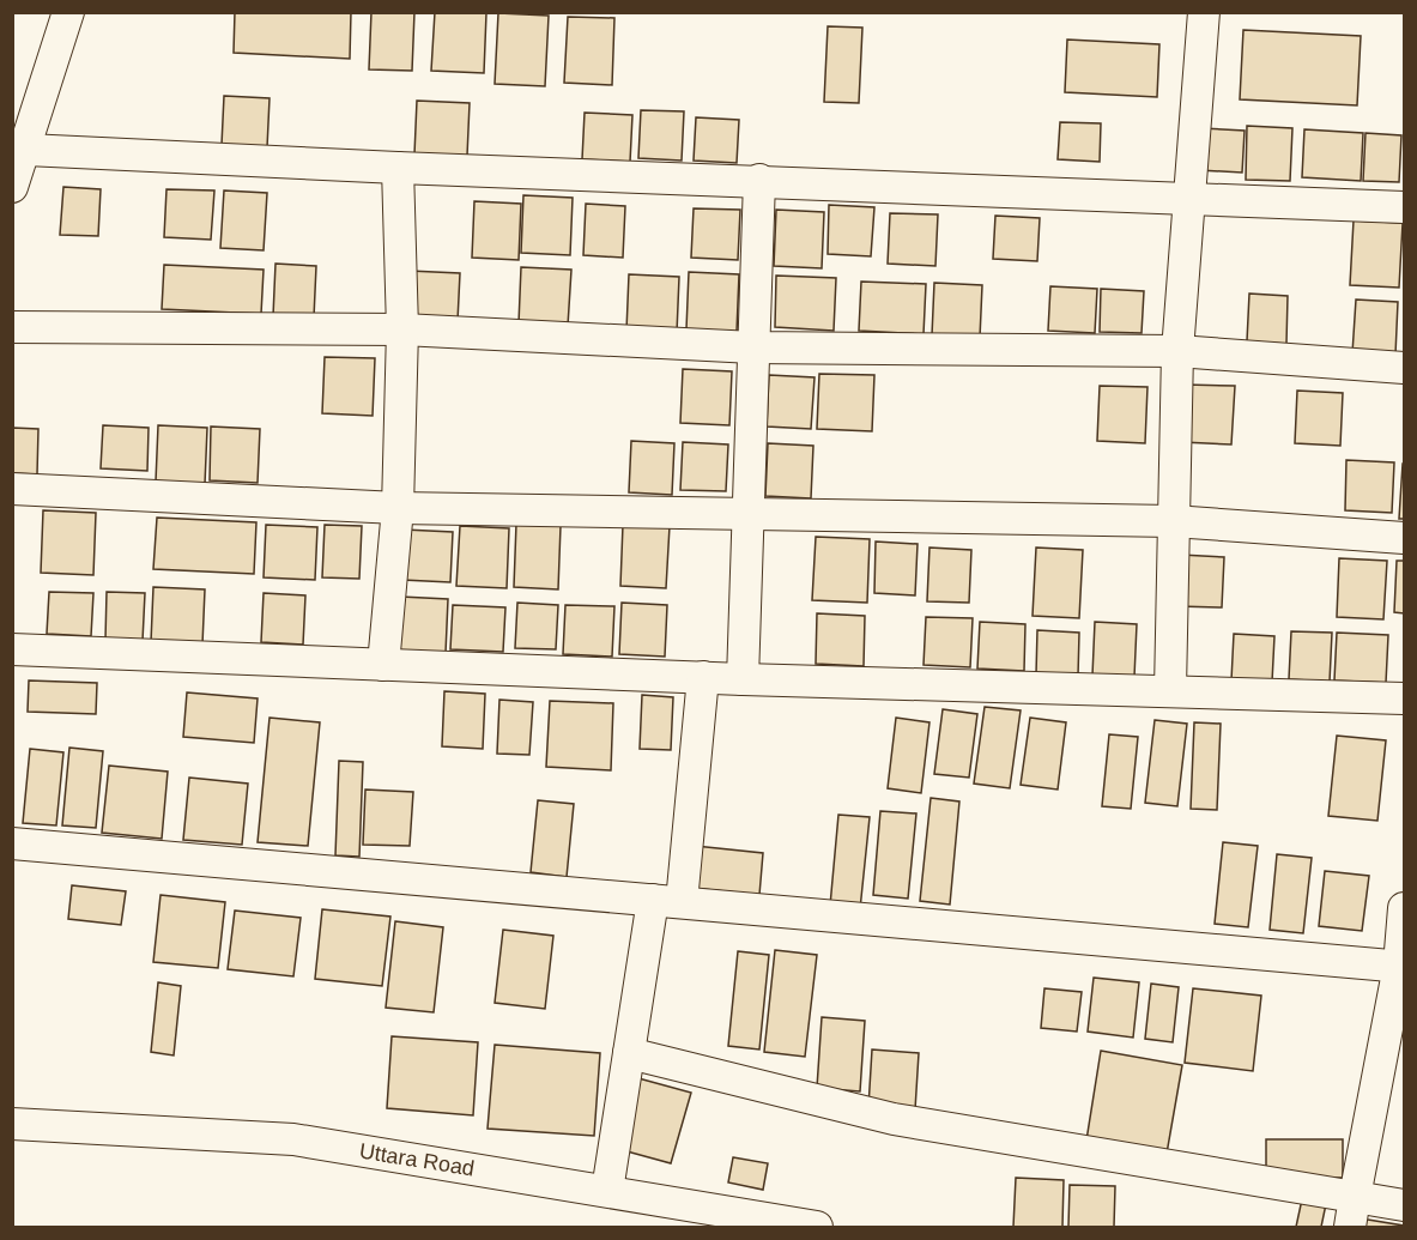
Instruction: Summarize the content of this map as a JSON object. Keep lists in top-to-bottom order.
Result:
{
  "streets": {
    "street": ["Uttara Road"]
  }
}
